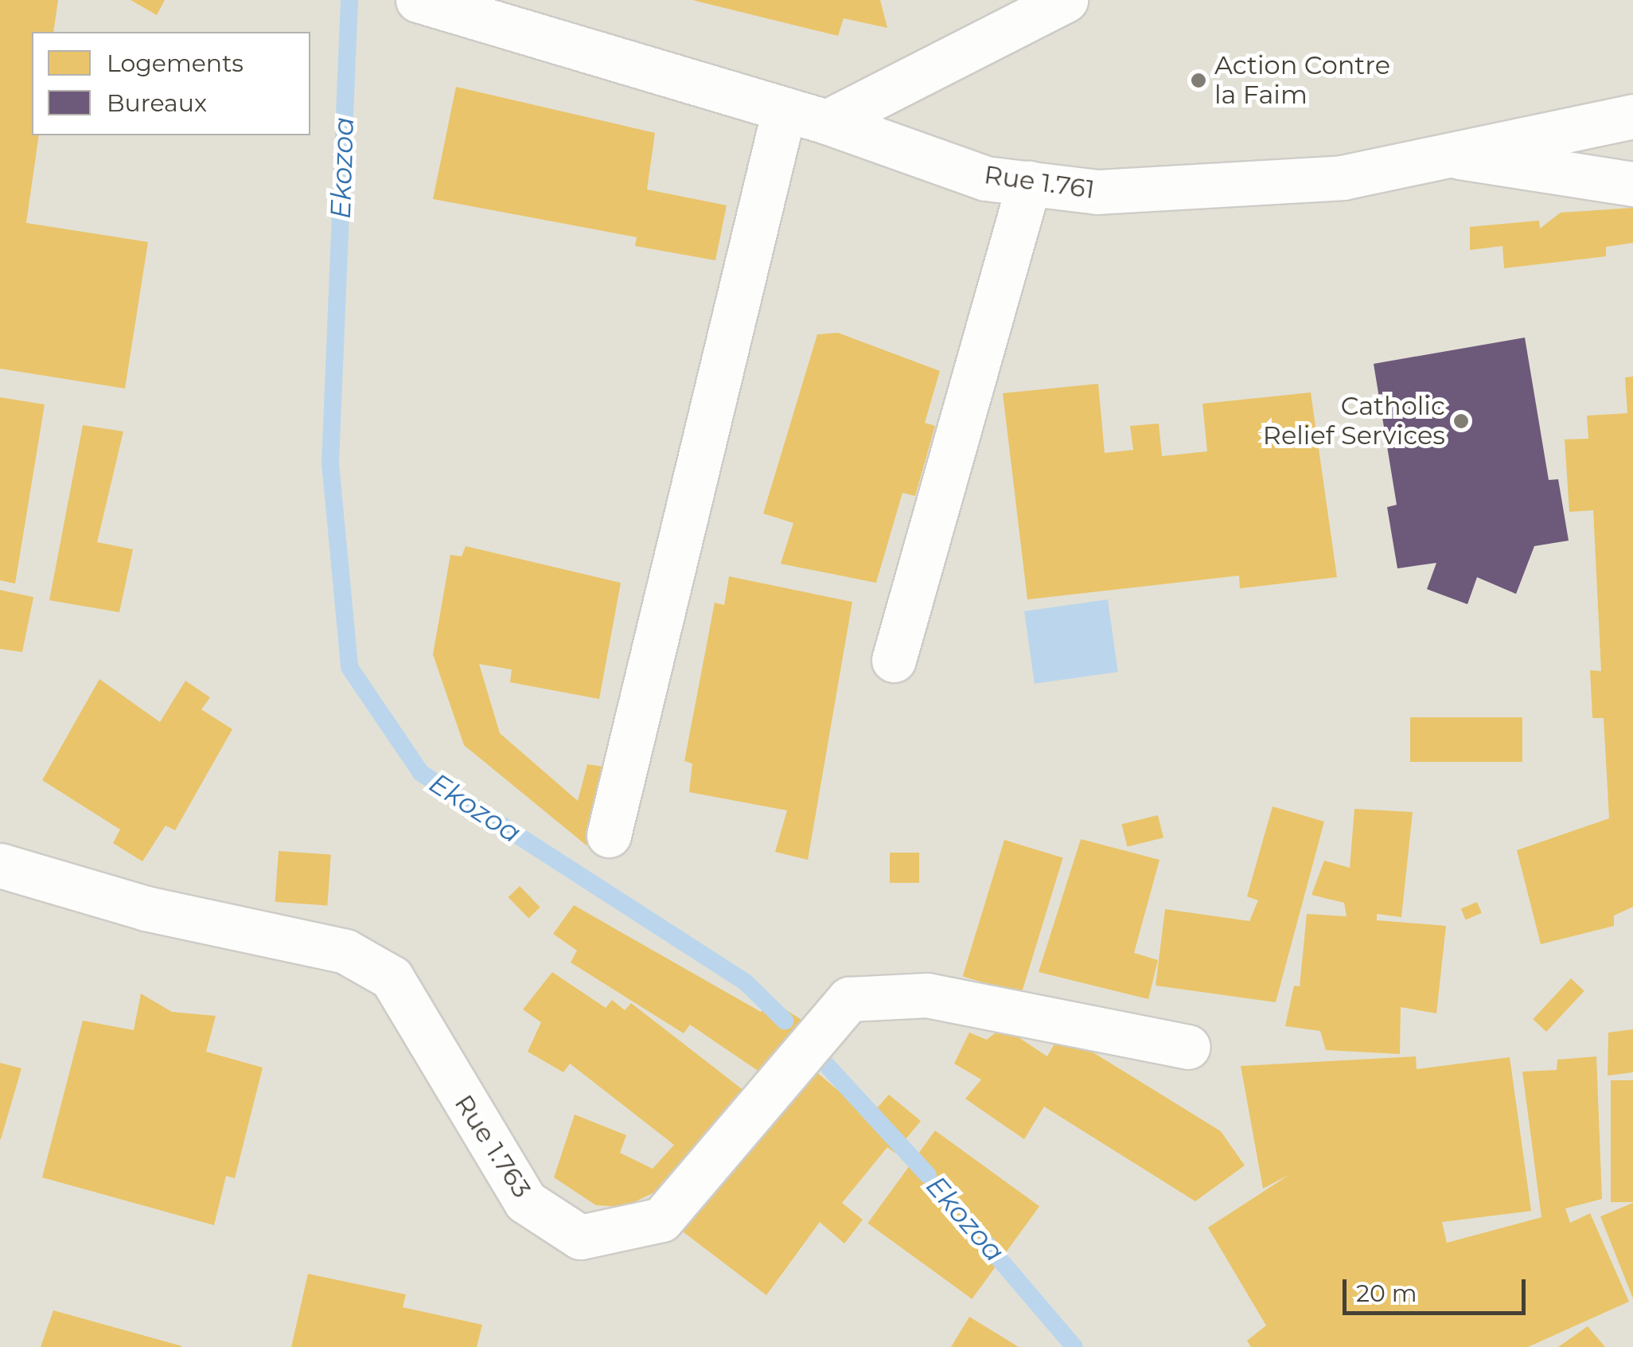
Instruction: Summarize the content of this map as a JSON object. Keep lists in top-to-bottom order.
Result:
{
  "streets": {
    "street": ["Rue 1.761", "Rue 1.763"]
  },
  "water": ["Ekozoa"],
  "places": ["Action Contre la Faim", "Catholic Relief Services"],
  "legend": ["Logements", "Bureaux"],
  "scale_bar": "20 m"
}
